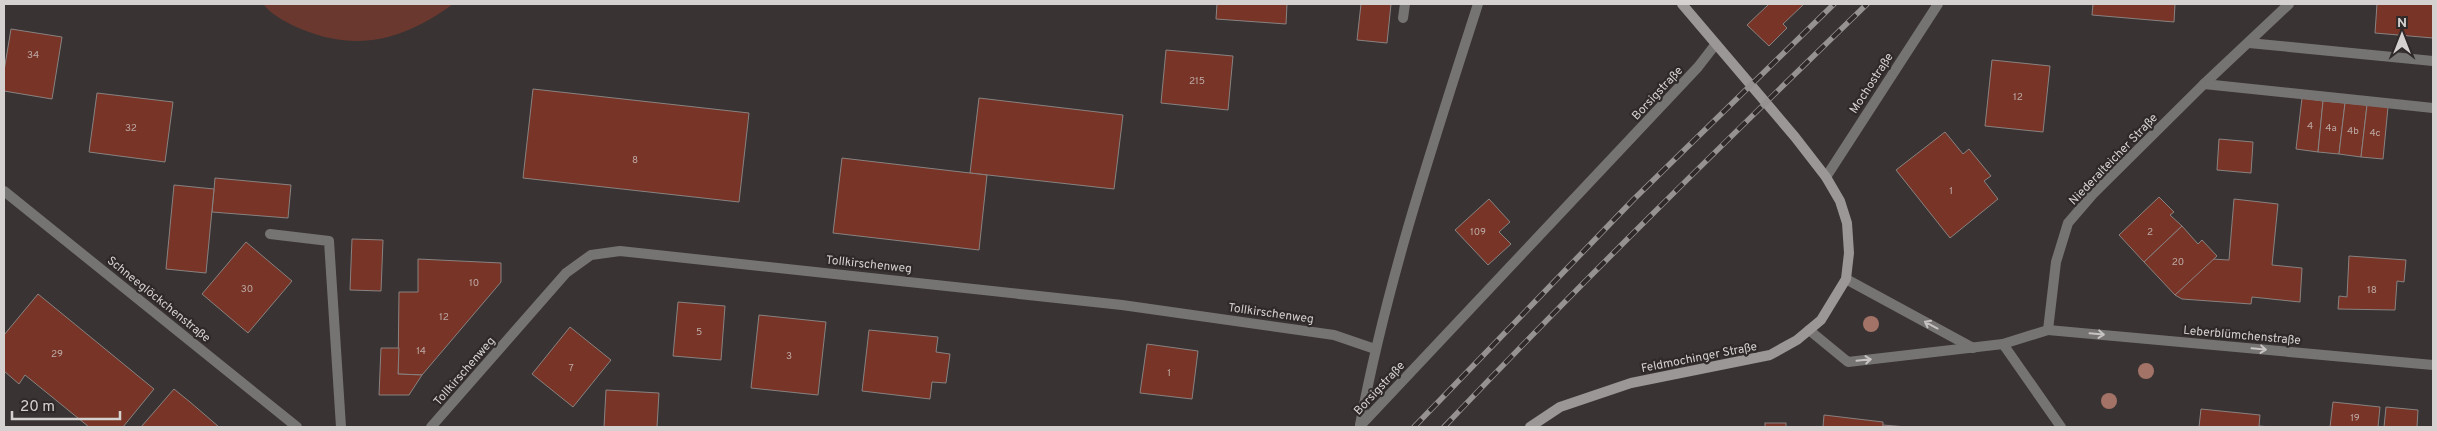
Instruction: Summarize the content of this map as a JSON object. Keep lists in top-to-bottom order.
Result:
{
  "streets": {
    "main road": ["Feldmochinger Straße"],
    "street": [
      "Mochostraße",
      "Borsigstraße",
      "Niederalteicher Straße",
      "Tollkirschenweg",
      "Schneeglöckchenstraße",
      "Leberblümchenstraße"
    ]
  },
  "crossings": [
    ["Mochostraße", "Feldmochinger Straße"],
    ["Borsigstraße", "Tollkirschenweg"],
    ["Borsigstraße", "Feldmochinger Straße"],
    ["Niederalteicher Straße", "Leberblümchenstraße"]
  ],
  "one_way": ["Leberblümchenstraße"],
  "house_numbers": [
    "34",
    "215",
    "12",
    "4",
    "32",
    "4a",
    "4b",
    "4c",
    "8",
    "1",
    "109",
    "2",
    "20",
    "10",
    "30",
    "18",
    "12",
    "5",
    "14",
    "29",
    "3",
    "7",
    "1",
    "19"
  ],
  "scale_bar": "20 m",
  "north": "top"
}
